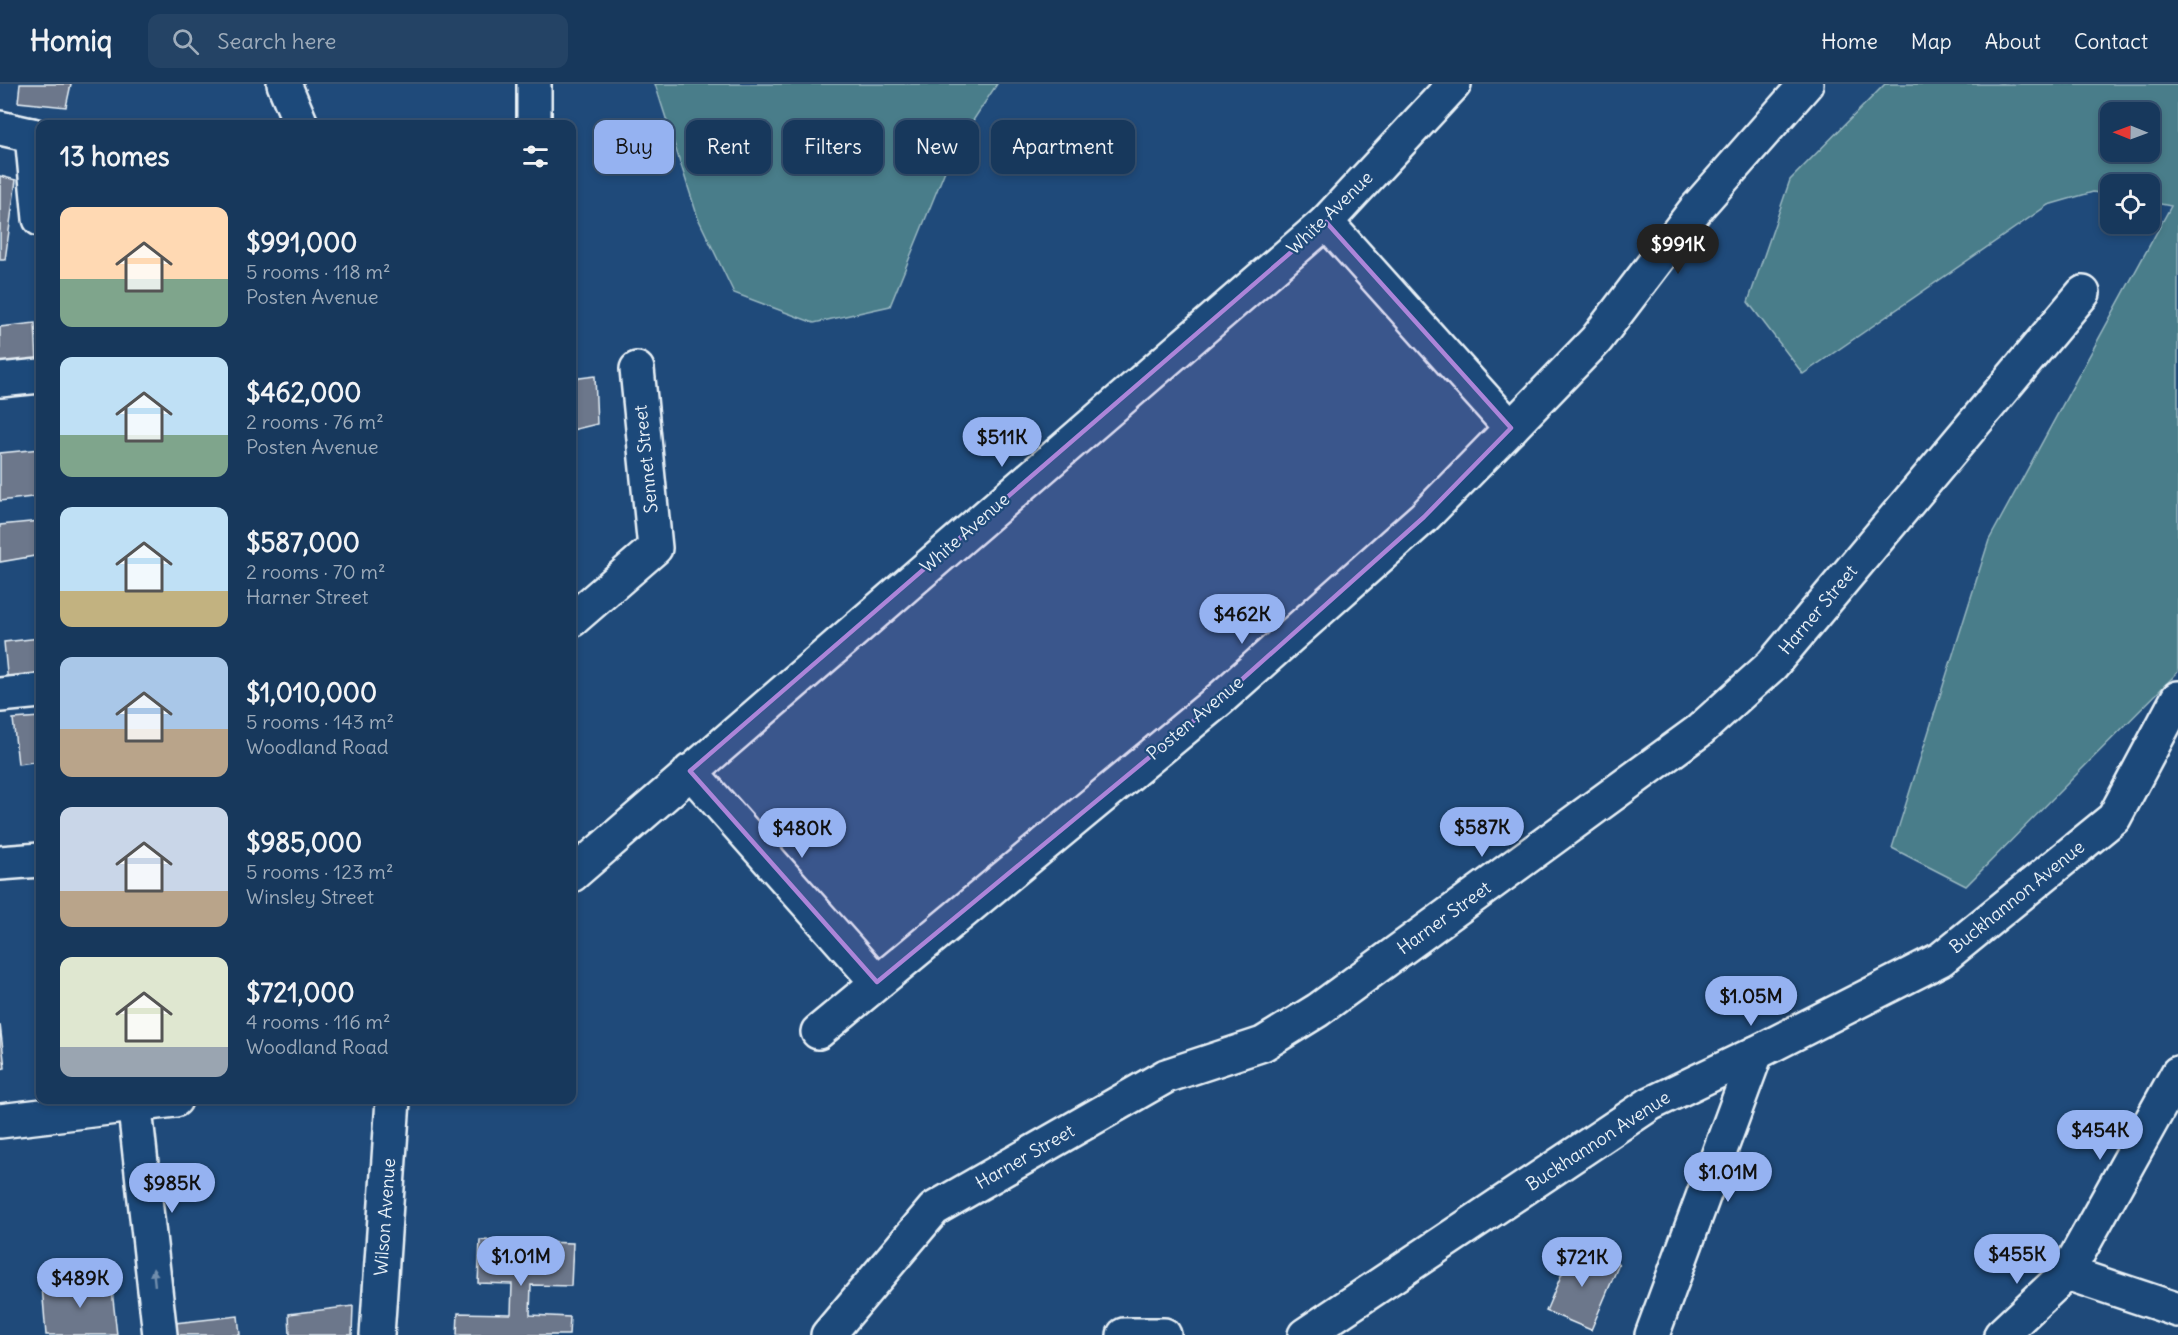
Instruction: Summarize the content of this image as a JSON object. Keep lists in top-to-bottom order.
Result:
{
  "streets": {
    "street": [
      "White Avenue",
      "Sennet Street",
      "Harner Street",
      "Posten Avenue",
      "Buckhannon Avenue",
      "Wilson Avenue"
    ]
  },
  "north": "left",
  "page": {
    "header": "Homiq",
    "search": "Search here",
    "nav": [
      "Home",
      "Map",
      "About",
      "Contact"
    ],
    "chip": [
      "Buy",
      "Rent",
      "Filters",
      "New",
      "Apartment"
    ],
    "heading": "13 homes",
    "list": [
      {
        "name": "$991,000",
        "note": "5 rooms · 118 m² · Posten Avenue"
      },
      {
        "name": "$462,000",
        "note": "2 rooms · 76 m² · Posten Avenue"
      },
      {
        "name": "$587,000",
        "note": "2 rooms · 70 m² · Harner Street"
      },
      {
        "name": "$1,010,000",
        "note": "5 rooms · 143 m² · Woodland Road"
      },
      {
        "name": "$985,000",
        "note": "5 rooms · 123 m² · Winsley Street"
      },
      {
        "name": "$721,000",
        "note": "4 rooms · 116 m² · Woodland Road"
      }
    ],
    "price": [
      "$991K",
      "$511K",
      "$462K",
      "$587K",
      "$480K",
      "$1.05M",
      "$454K",
      "$1.01M",
      "$985K",
      "$455K",
      "$1.01M",
      "$721K",
      "$489K"
    ]
  }
}
